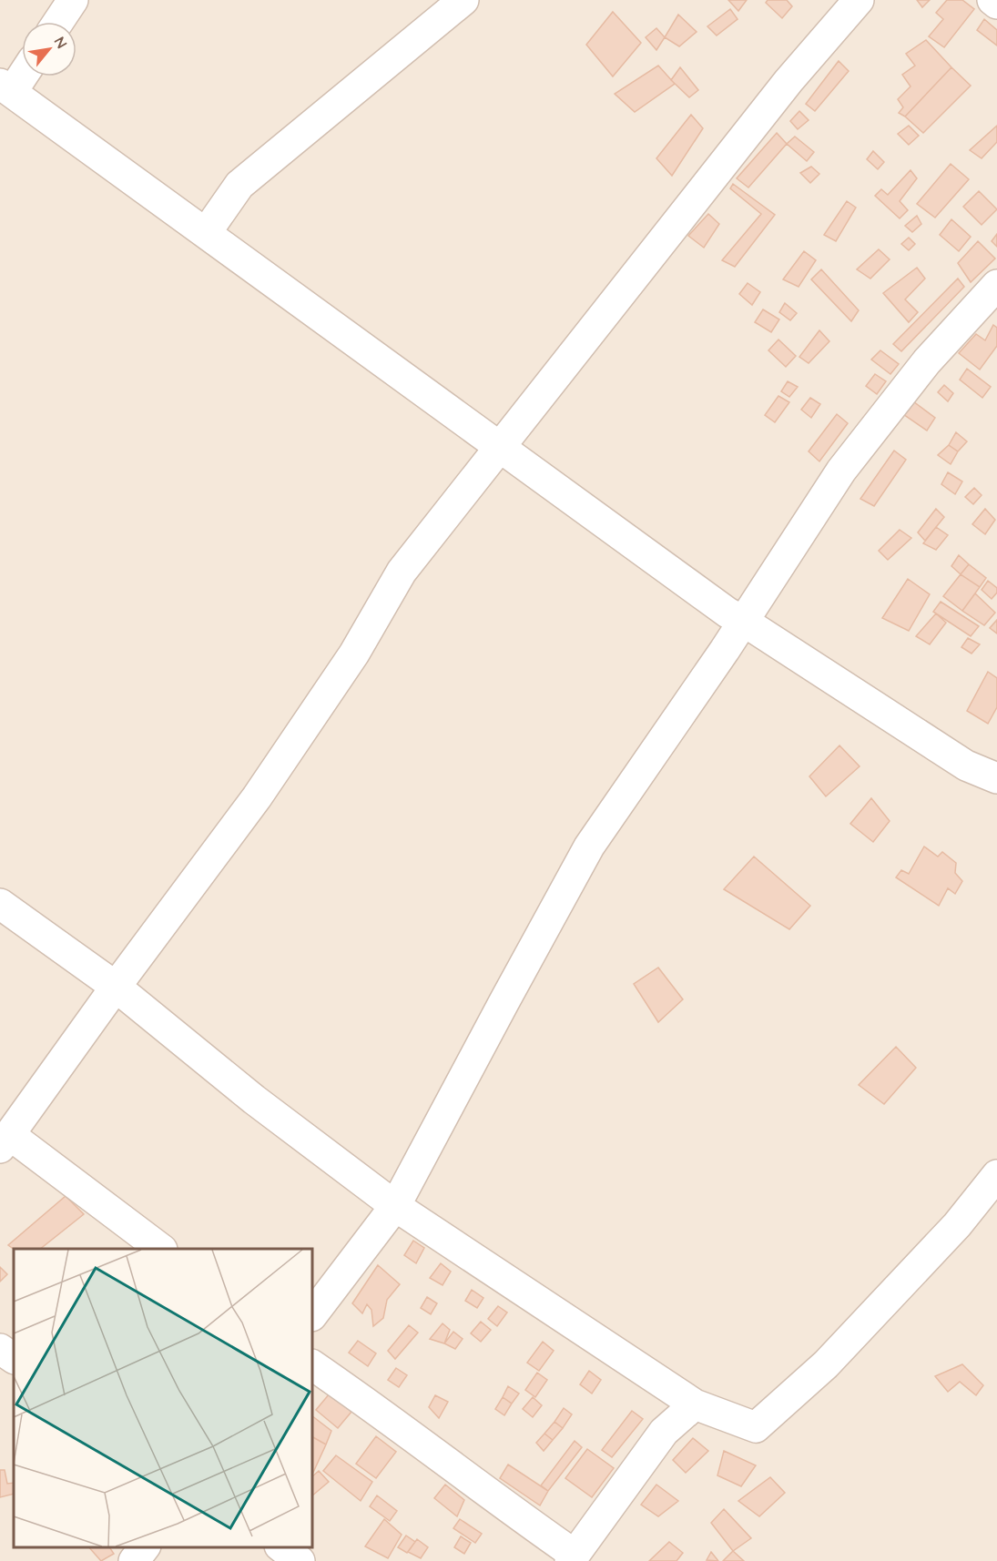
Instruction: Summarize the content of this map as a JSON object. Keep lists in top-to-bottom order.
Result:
{
  "north": "top right"
}
